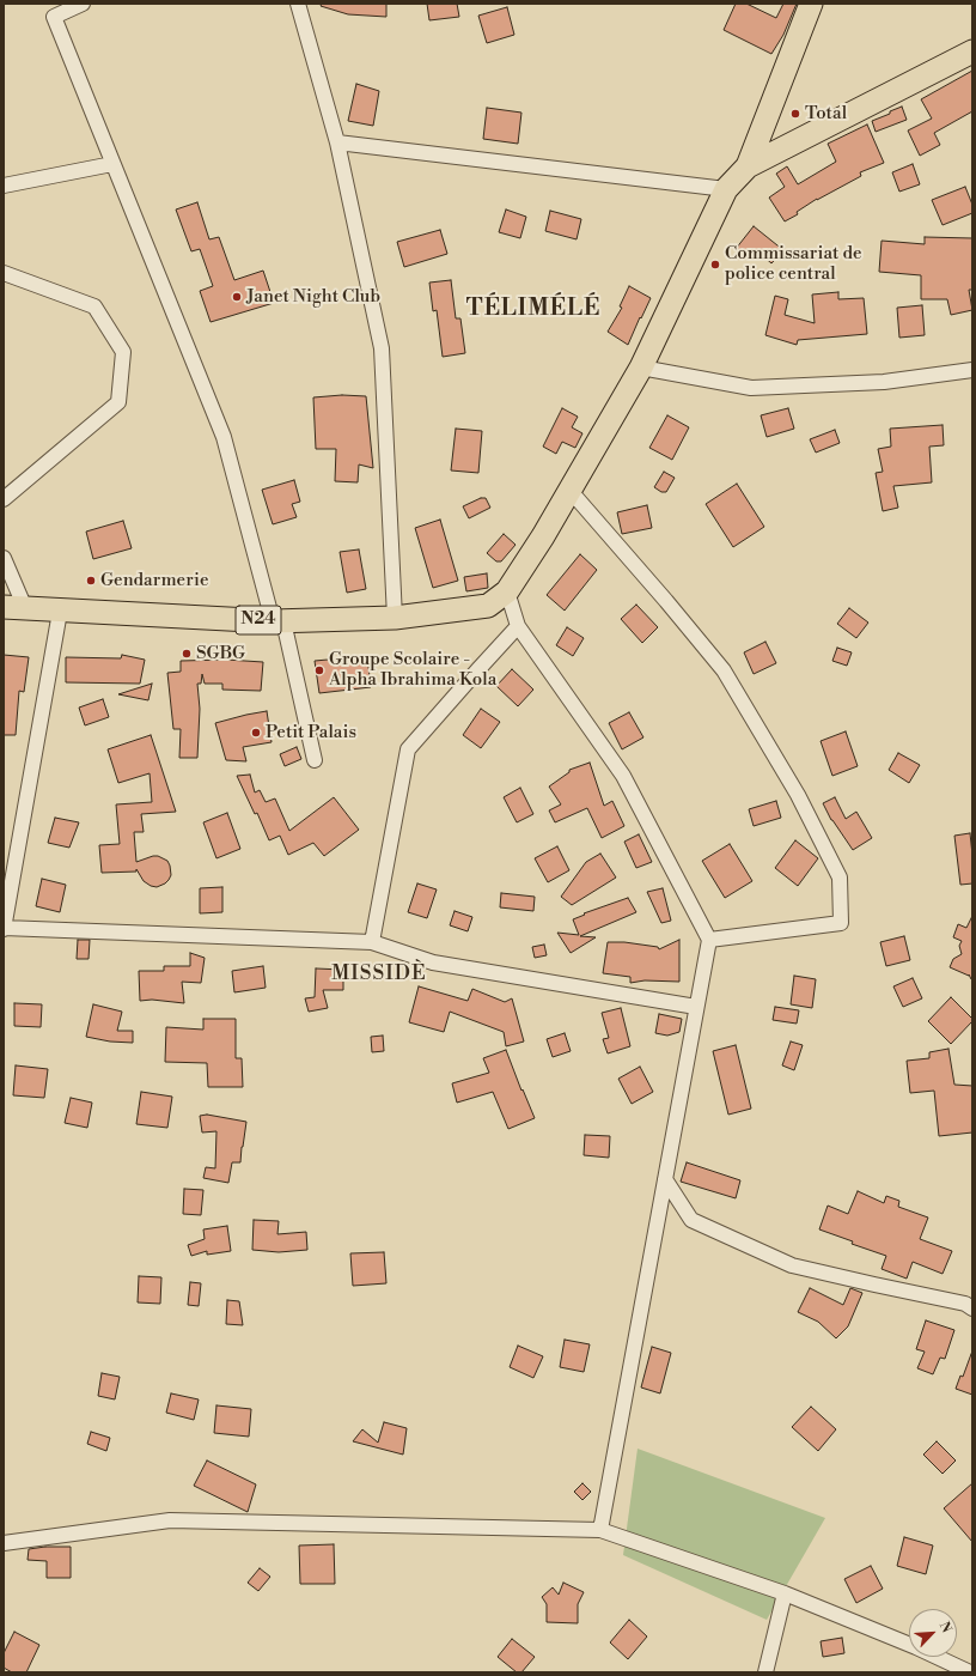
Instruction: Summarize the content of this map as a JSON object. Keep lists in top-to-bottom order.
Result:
{
  "streets": {
    "main road": ["N24"]
  },
  "districts": ["TÉLIMÉLÉ", "MISSIDÈ"],
  "places": [
    "Total",
    "Commissariat de police central",
    "Janet Night Club",
    "Gendarmerie",
    "SGBG",
    "Groupe Scolaire - Alpha Ibrahima Kola",
    "Petit Palais"
  ],
  "north": "top right"
}
